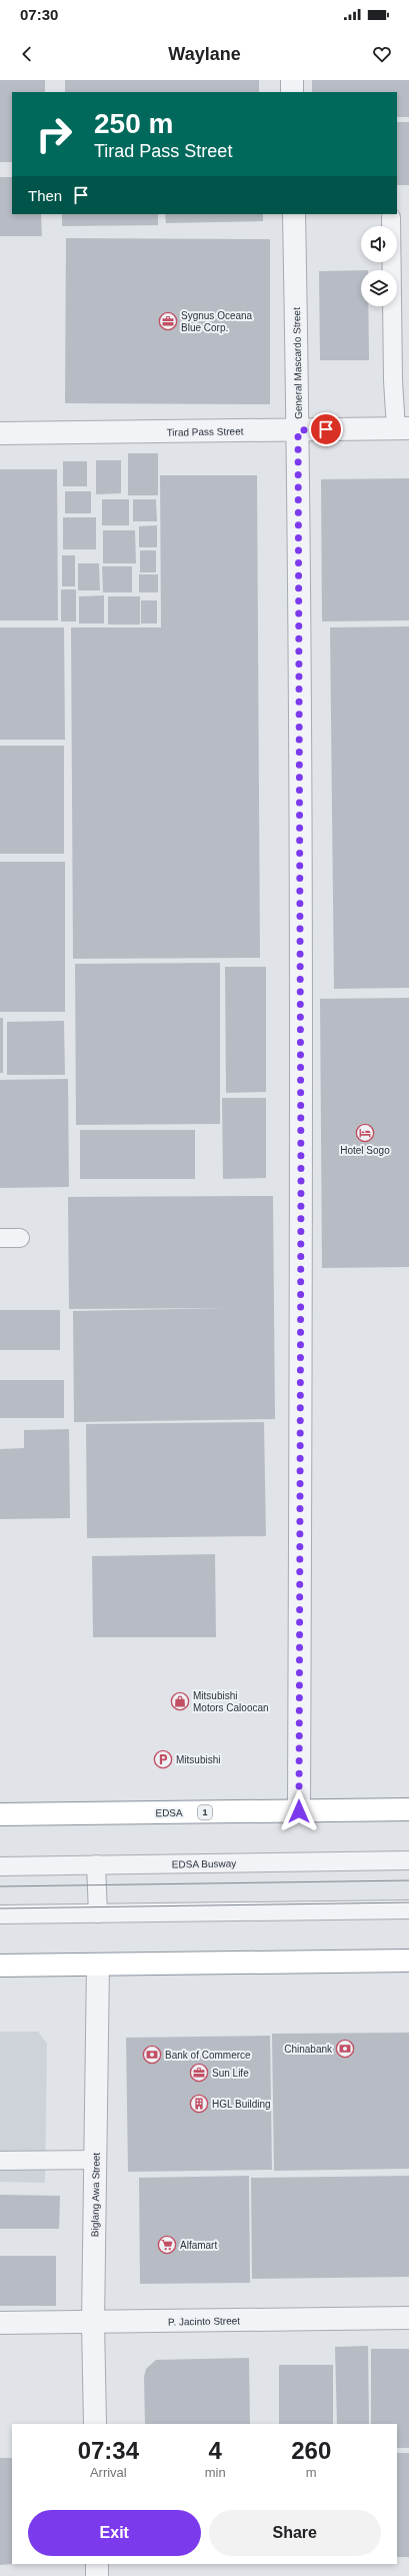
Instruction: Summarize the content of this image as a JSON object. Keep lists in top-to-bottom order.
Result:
{
  "streets": {
    "highway": ["EDSA", "1"],
    "street": [
      "General Mascardo Street",
      "Tirad Pass Street",
      "Biglang Awa Street",
      "P. Jacinto Street"
    ],
    "lane": ["EDSA Busway"]
  },
  "crossings": [
    ["General Mascardo Street", "Tirad Pass Street"],
    ["General Mascardo Street", "EDSA"],
    ["Biglang Awa Street", "P. Jacinto Street"]
  ],
  "places": {
    "office": ["Sygnus Oceana Blue Corp.", "Sun Life"],
    "hotel": ["Hotel Sogo"],
    "shop": ["Mitsubishi Motors Caloocan"],
    "parking": ["Mitsubishi"],
    "bank": ["Chinabank", "Bank of Commerce"],
    "building": ["HGL Building"],
    "supermarket": ["Alfamart"]
  },
  "page": {
    "status": "07:30",
    "header": "Waylane",
    "turn": ["250 m", "Tirad Pass Street"],
    "then": "Then",
    "eta": [
      "07:34",
      "Arrival",
      "4",
      "min",
      "260",
      "m"
    ],
    "buttons": ["Exit", "Share"]
  }
}
